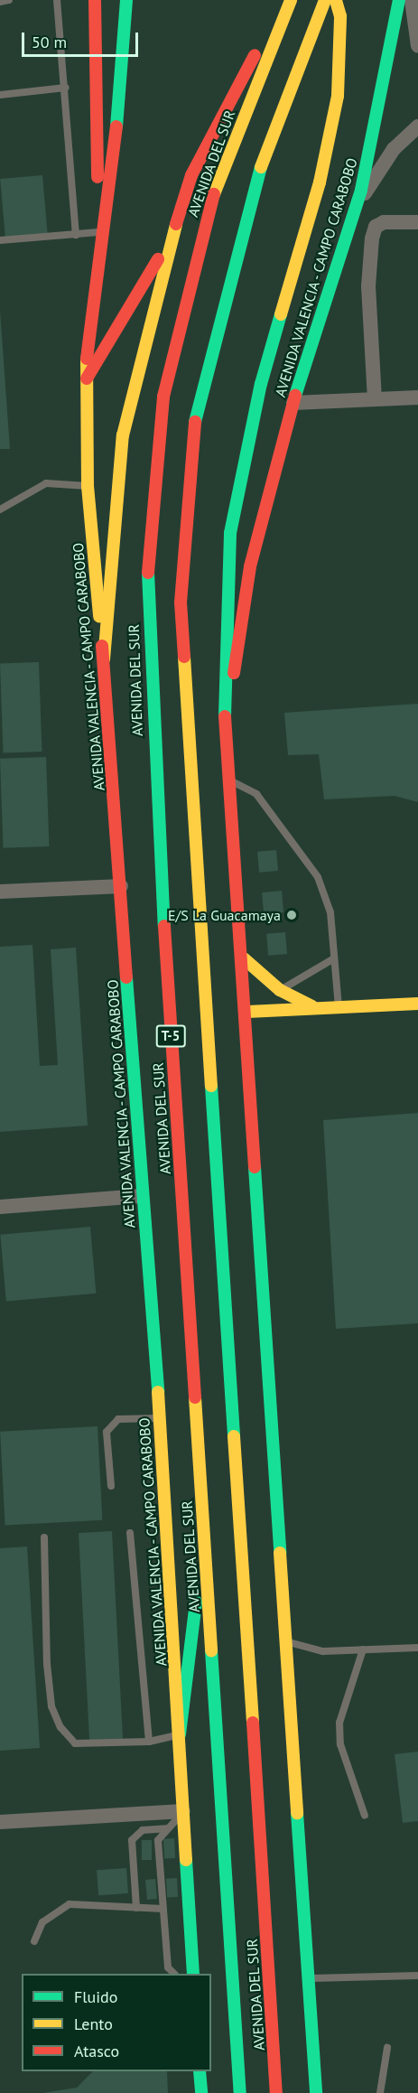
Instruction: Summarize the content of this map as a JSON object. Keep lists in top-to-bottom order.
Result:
{
  "streets": {
    "main road": ["AVENIDA DEL SUR", "AVENIDA VALENCIA - CAMPO CARABOBO", "T-5"]
  },
  "places": ["E/S La Guacamaya"],
  "legend": ["Fluido", "Lento", "Atasco"],
  "scale_bar": "50 m"
}
